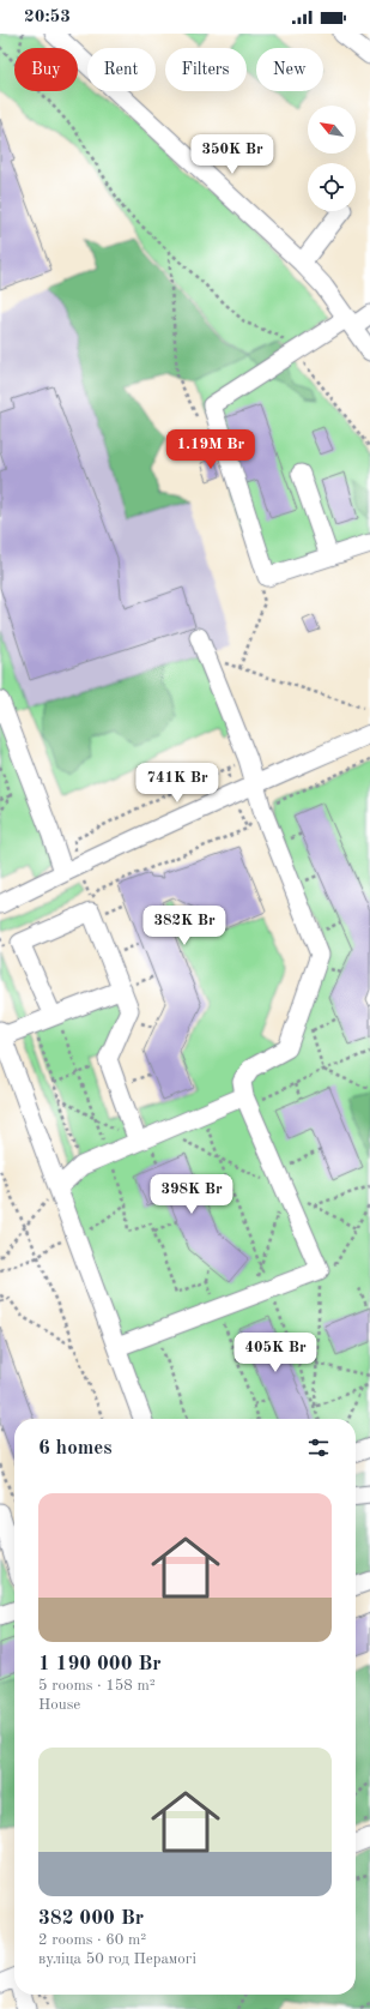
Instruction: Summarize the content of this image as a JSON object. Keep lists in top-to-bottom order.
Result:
{
  "north": "top left",
  "page": {
    "status": "20:53",
    "chip": [
      "Buy",
      "Rent",
      "Filters",
      "New"
    ],
    "price": [
      "350K Br",
      "1.19M Br",
      "741K Br",
      "382K Br",
      "398K Br",
      "405K Br"
    ],
    "heading": "6 homes",
    "list": [
      {
        "name": "1 190 000 Br",
        "note": "5 rooms · 158 m² · House"
      },
      {
        "name": "382 000 Br",
        "note": "2 rooms · 60 m² · вуліца 50 год Перамогі"
      }
    ]
  }
}
